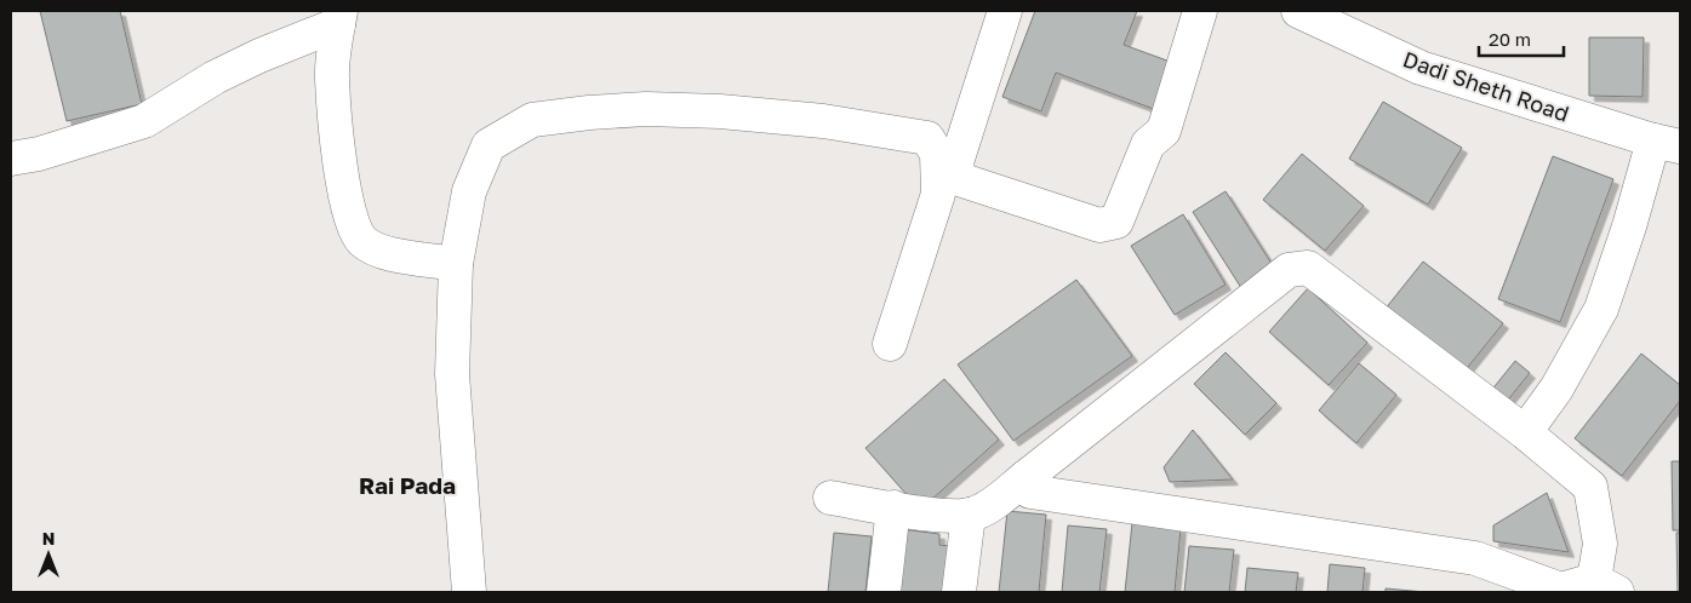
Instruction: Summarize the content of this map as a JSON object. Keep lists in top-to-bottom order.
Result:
{
  "streets": {
    "street": ["Dadi Sheth Road"]
  },
  "districts": ["Rai Pada"],
  "scale_bar": "20 m",
  "north": "top"
}
